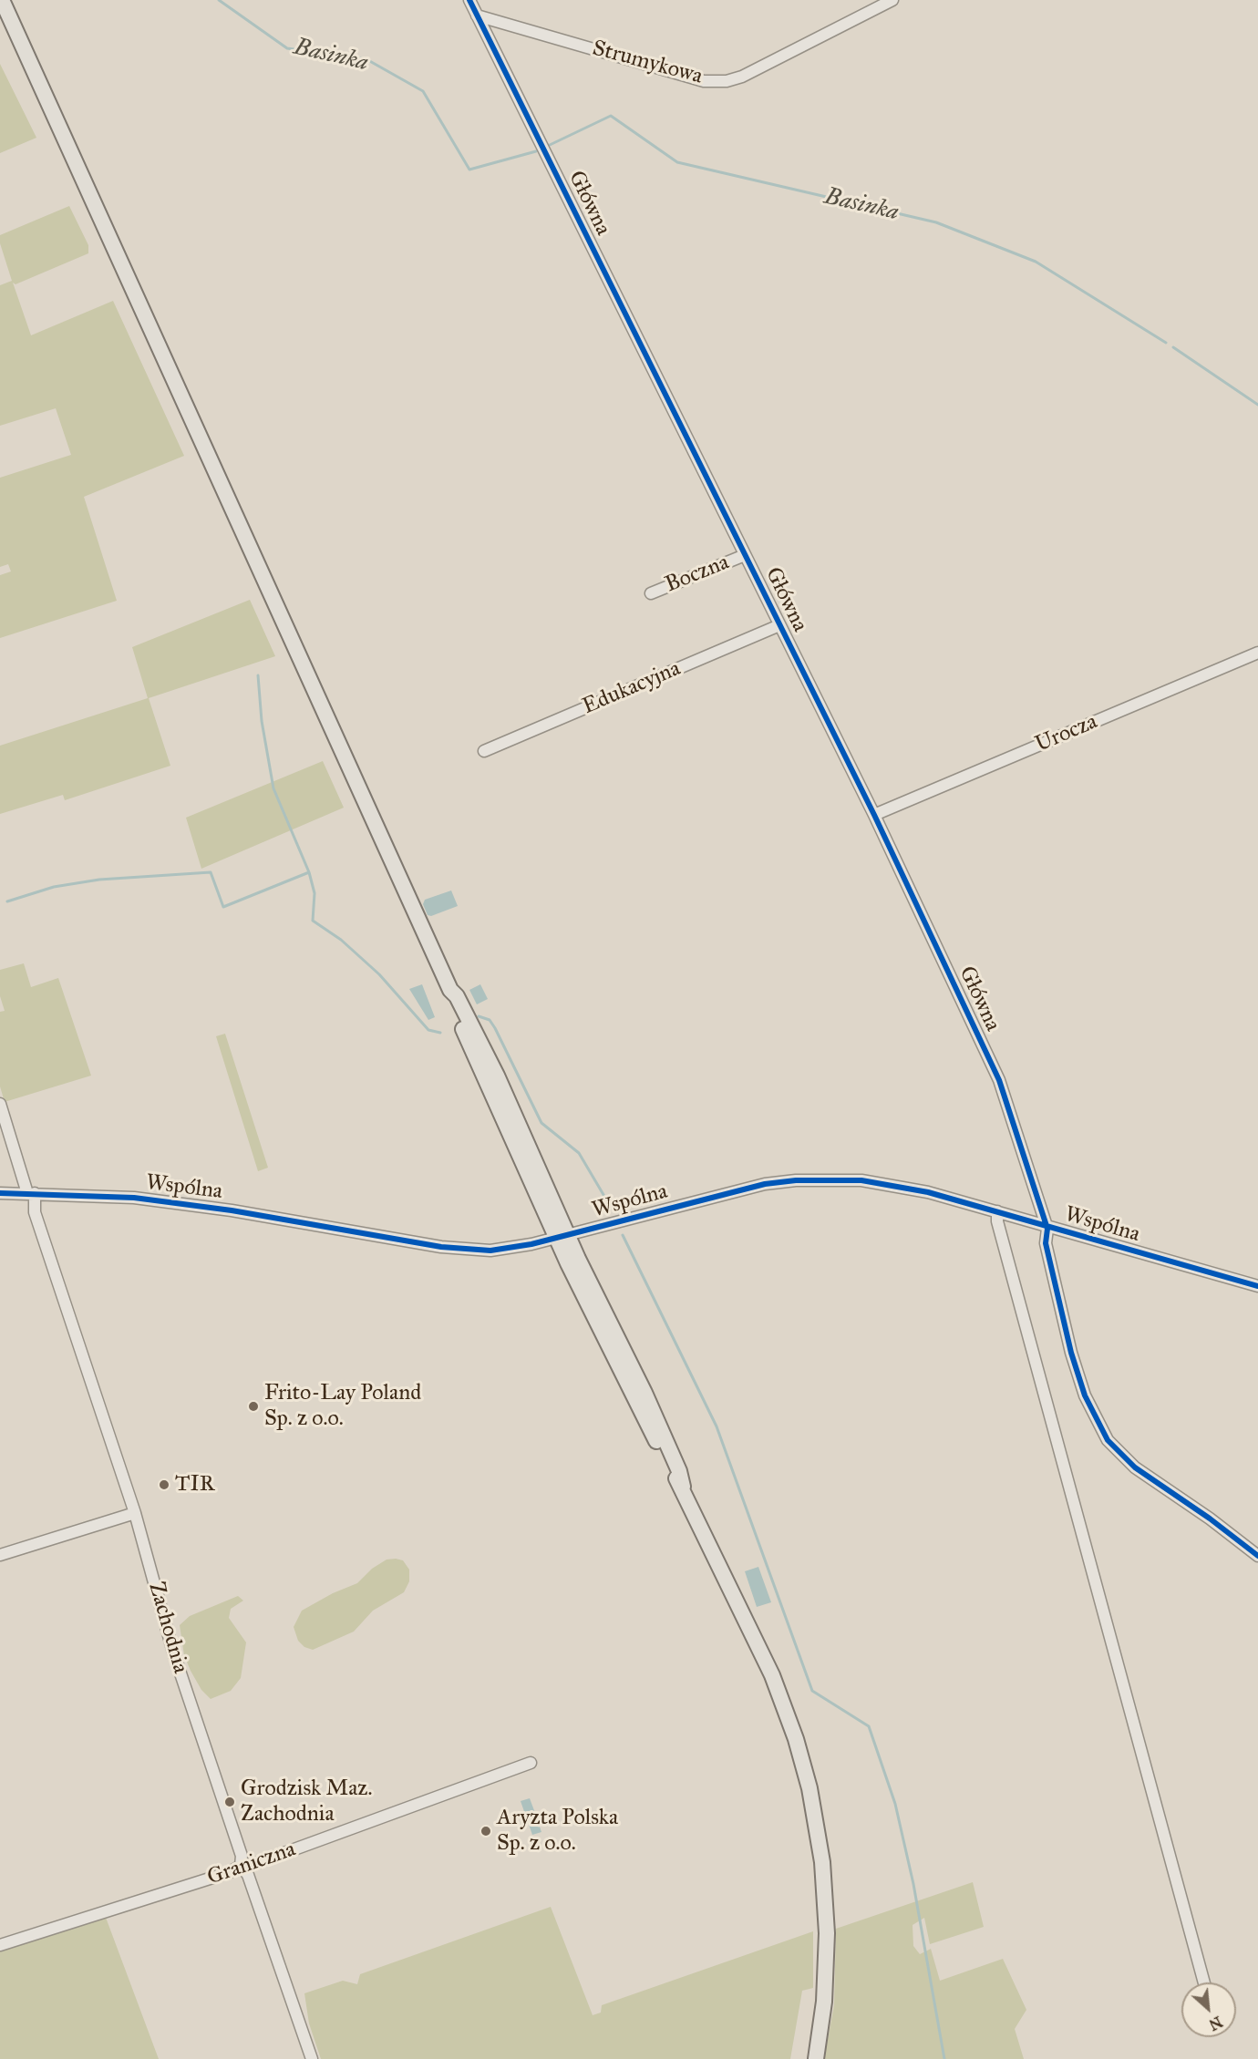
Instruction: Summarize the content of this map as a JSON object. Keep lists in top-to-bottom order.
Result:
{
  "streets": {
    "street": [
      "Strumykowa",
      "Główna",
      "Boczna",
      "Edukacyjna",
      "Urocza",
      "Wspólna",
      "Zachodnia",
      "Graniczna"
    ]
  },
  "crossings": [
    ["Strumykowa", "Główna"],
    ["Główna", "Boczna"],
    ["Główna", "Edukacyjna"],
    ["Główna", "Urocza"],
    ["Główna", "Wspólna"],
    ["Wspólna", "Zachodnia"],
    ["Zachodnia", "Graniczna"]
  ],
  "water": ["Basinka"],
  "places": [
    "Frito-Lay Poland Sp. z o.o.",
    "TIR",
    "Grodzisk Maz. Zachodnia",
    "Aryzta Polska Sp. z o.o."
  ],
  "north": "bottom right"
}
